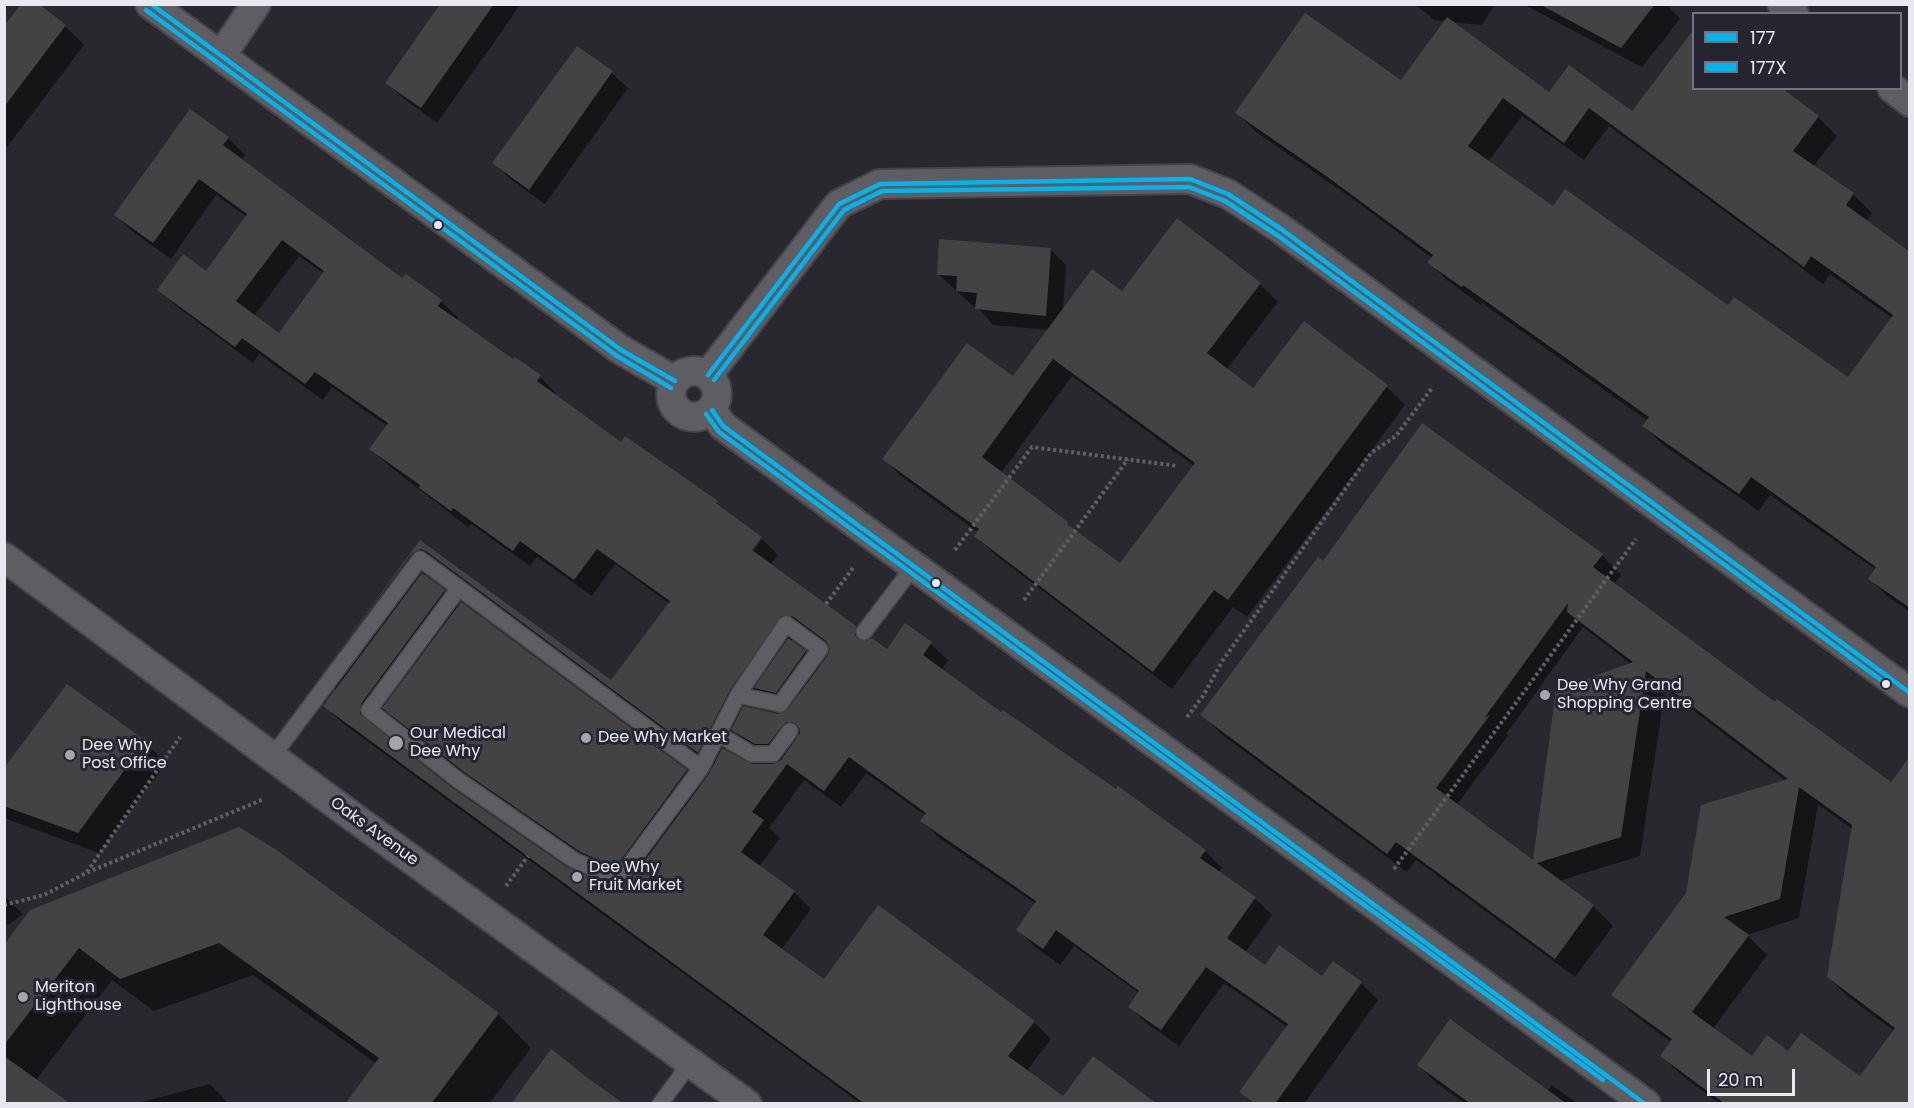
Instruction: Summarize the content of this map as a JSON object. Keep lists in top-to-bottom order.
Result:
{
  "streets": {
    "street": ["Oaks Avenue"]
  },
  "places": [
    "Dee Why Grand Shopping Centre",
    "Dee Why Market",
    "Our Medical Dee Why",
    "Dee Why Post Office",
    "Dee Why Fruit Market",
    "Meriton Lighthouse"
  ],
  "lines": ["transit line 177", "transit line 177X"],
  "legend": ["177", "177X"],
  "scale_bar": "20 m"
}
